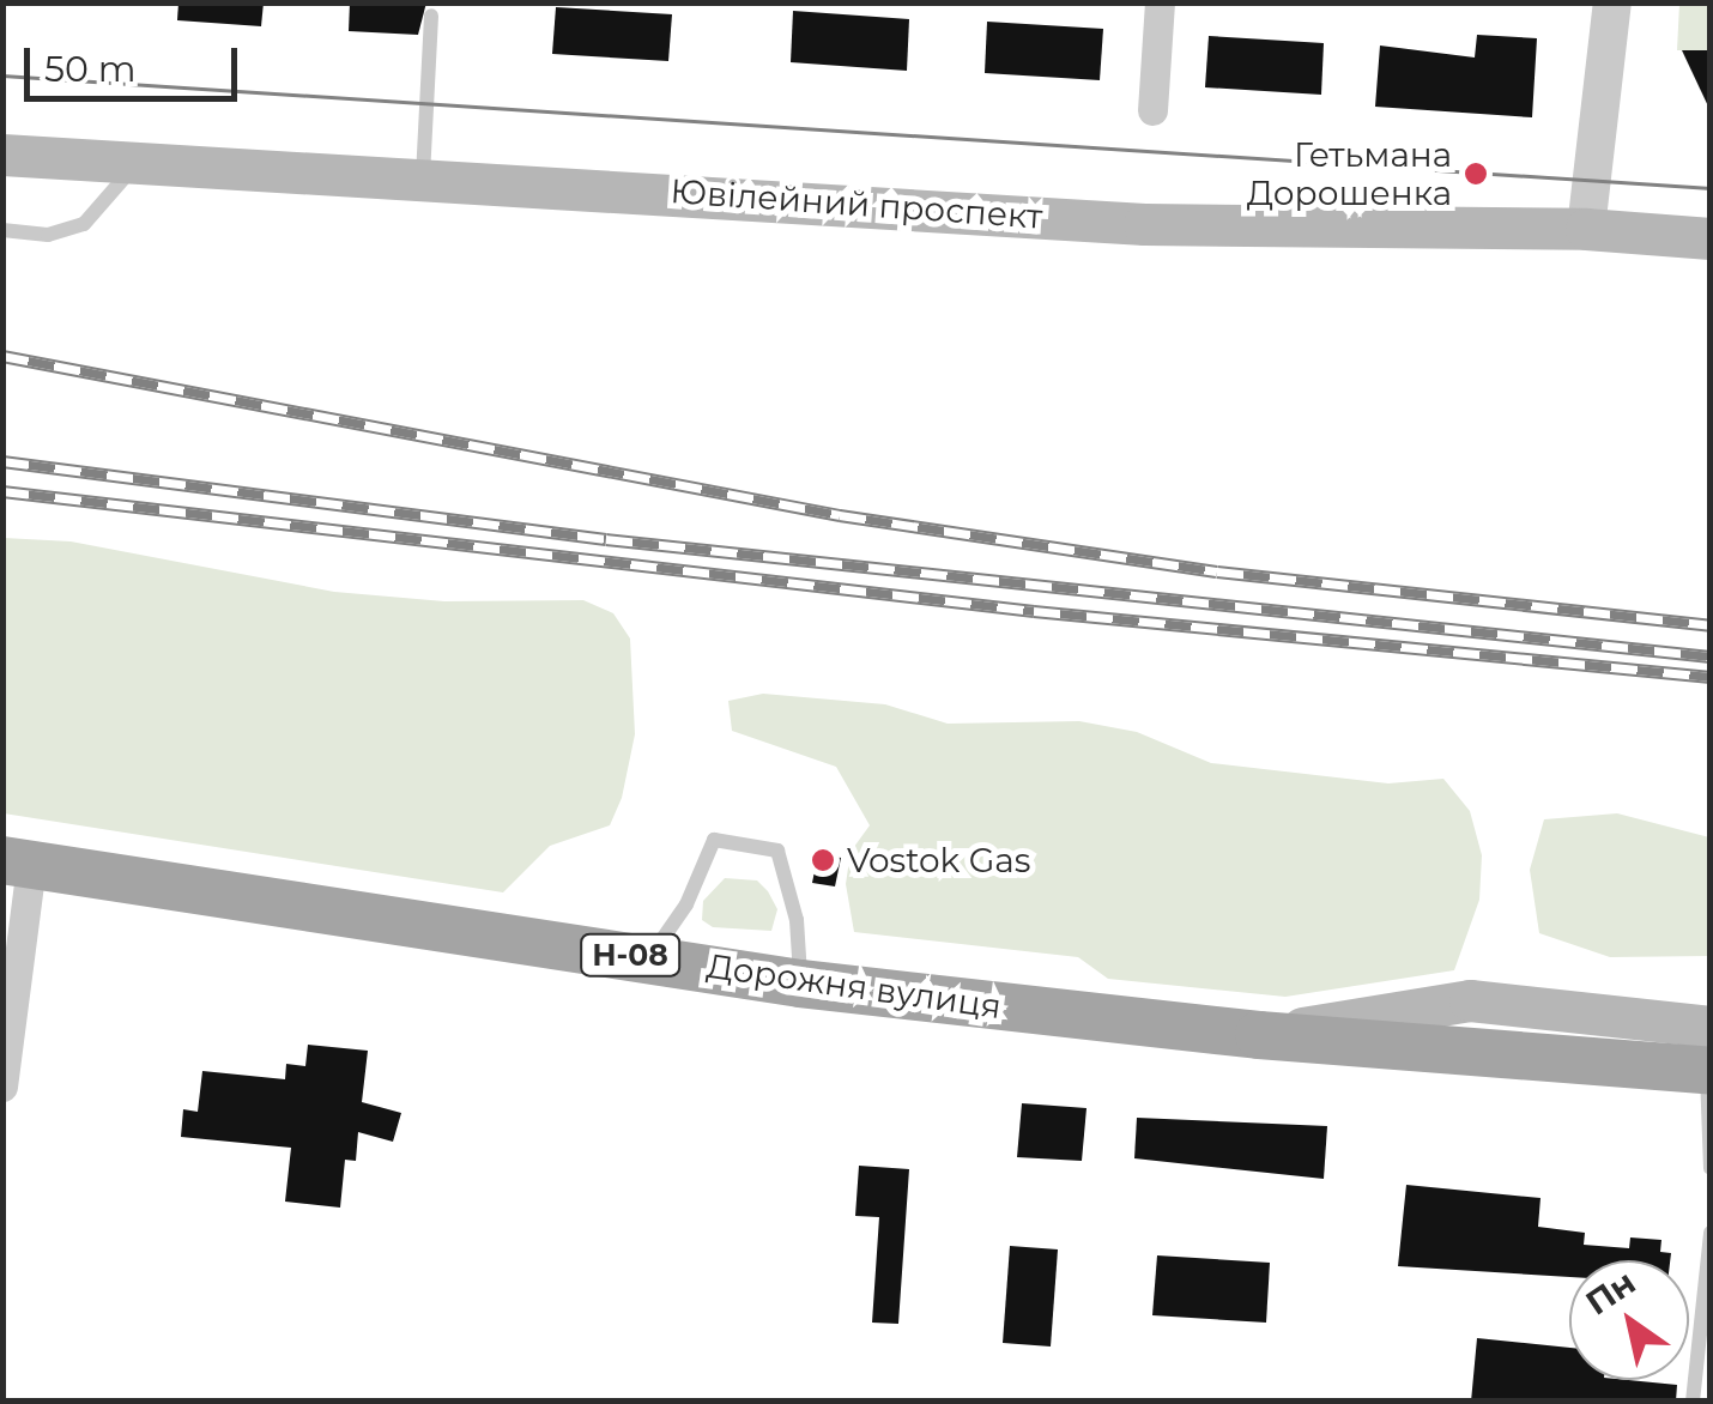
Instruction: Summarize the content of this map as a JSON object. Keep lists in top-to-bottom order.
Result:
{
  "streets": {
    "main road": ["Ювілейний проспект", "Н-08", "Дорожня вулиця"]
  },
  "places": ["Гетьмана Дорошенка", "Vostok Gas"],
  "scale_bar": "50 m",
  "north": "top left"
}
